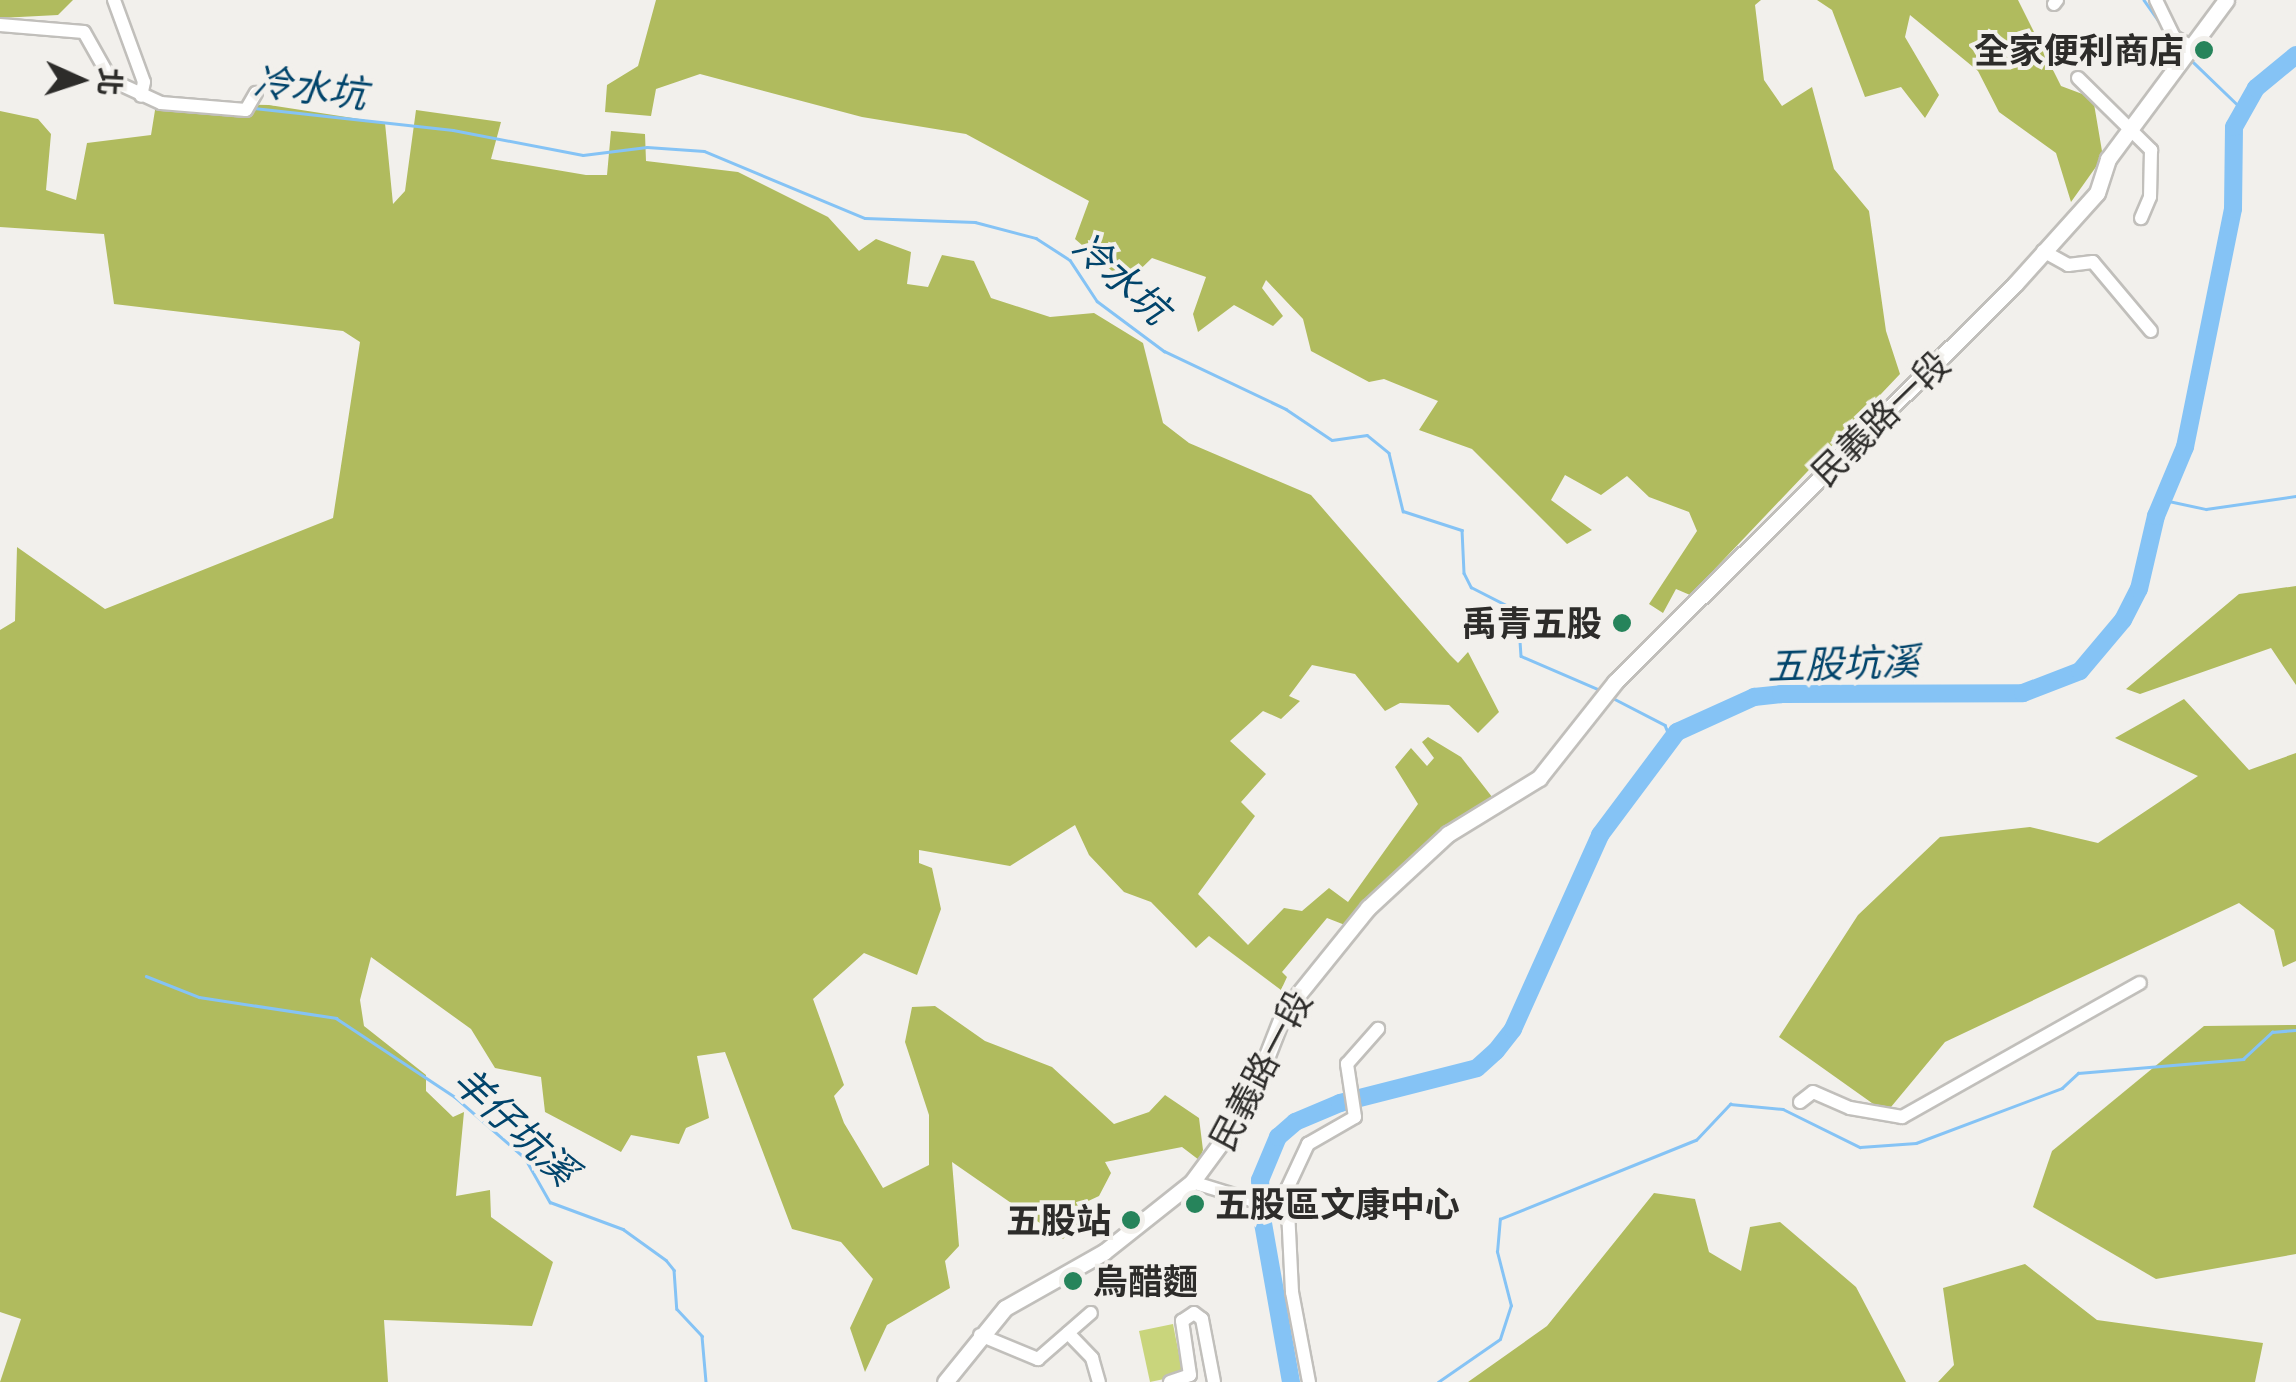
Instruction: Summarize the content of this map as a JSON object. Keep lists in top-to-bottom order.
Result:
{
  "streets": {
    "main road": ["民義路一段"]
  },
  "water": ["冷水坑", "五股坑溪", "羊仔坑溪"],
  "places": [
    "全家便利商店",
    "禹青五股",
    "五股區文康中心",
    "五股站",
    "烏醋麵"
  ],
  "north": "right"
}
